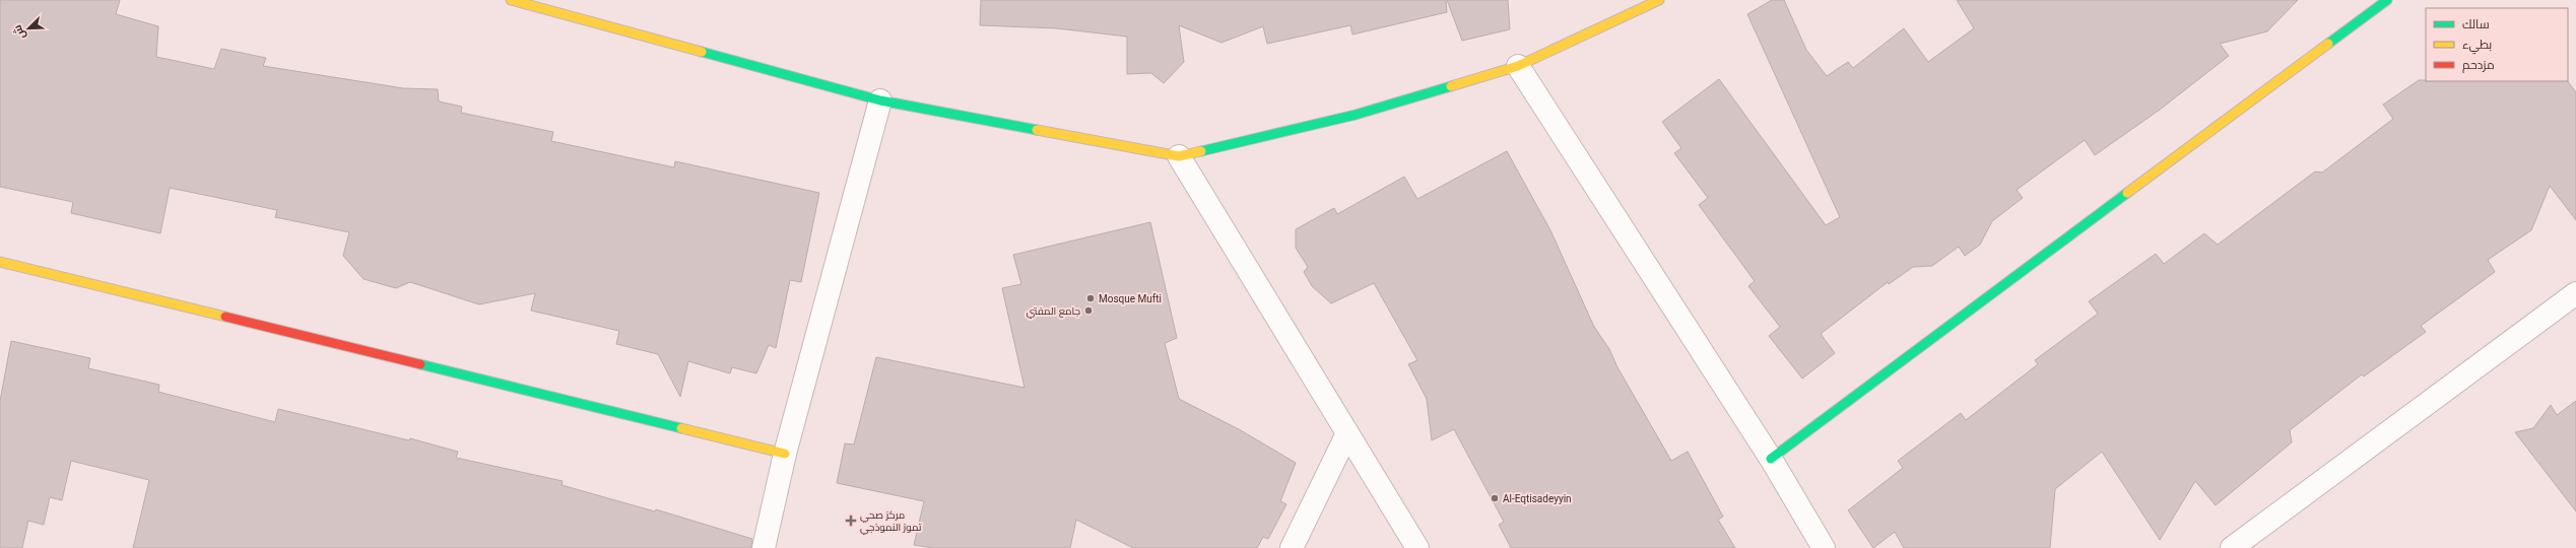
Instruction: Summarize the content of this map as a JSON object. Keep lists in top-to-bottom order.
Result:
{
  "places": {
    "other": ["Mosque Mufti", "جامع المفتي", "Al-Eqtisadeyyin"],
    "health": ["مركز صحي تموز النموذجي"]
  },
  "legend": ["سالك", "بطيء", "مزدحم"],
  "north": "bottom left"
}
